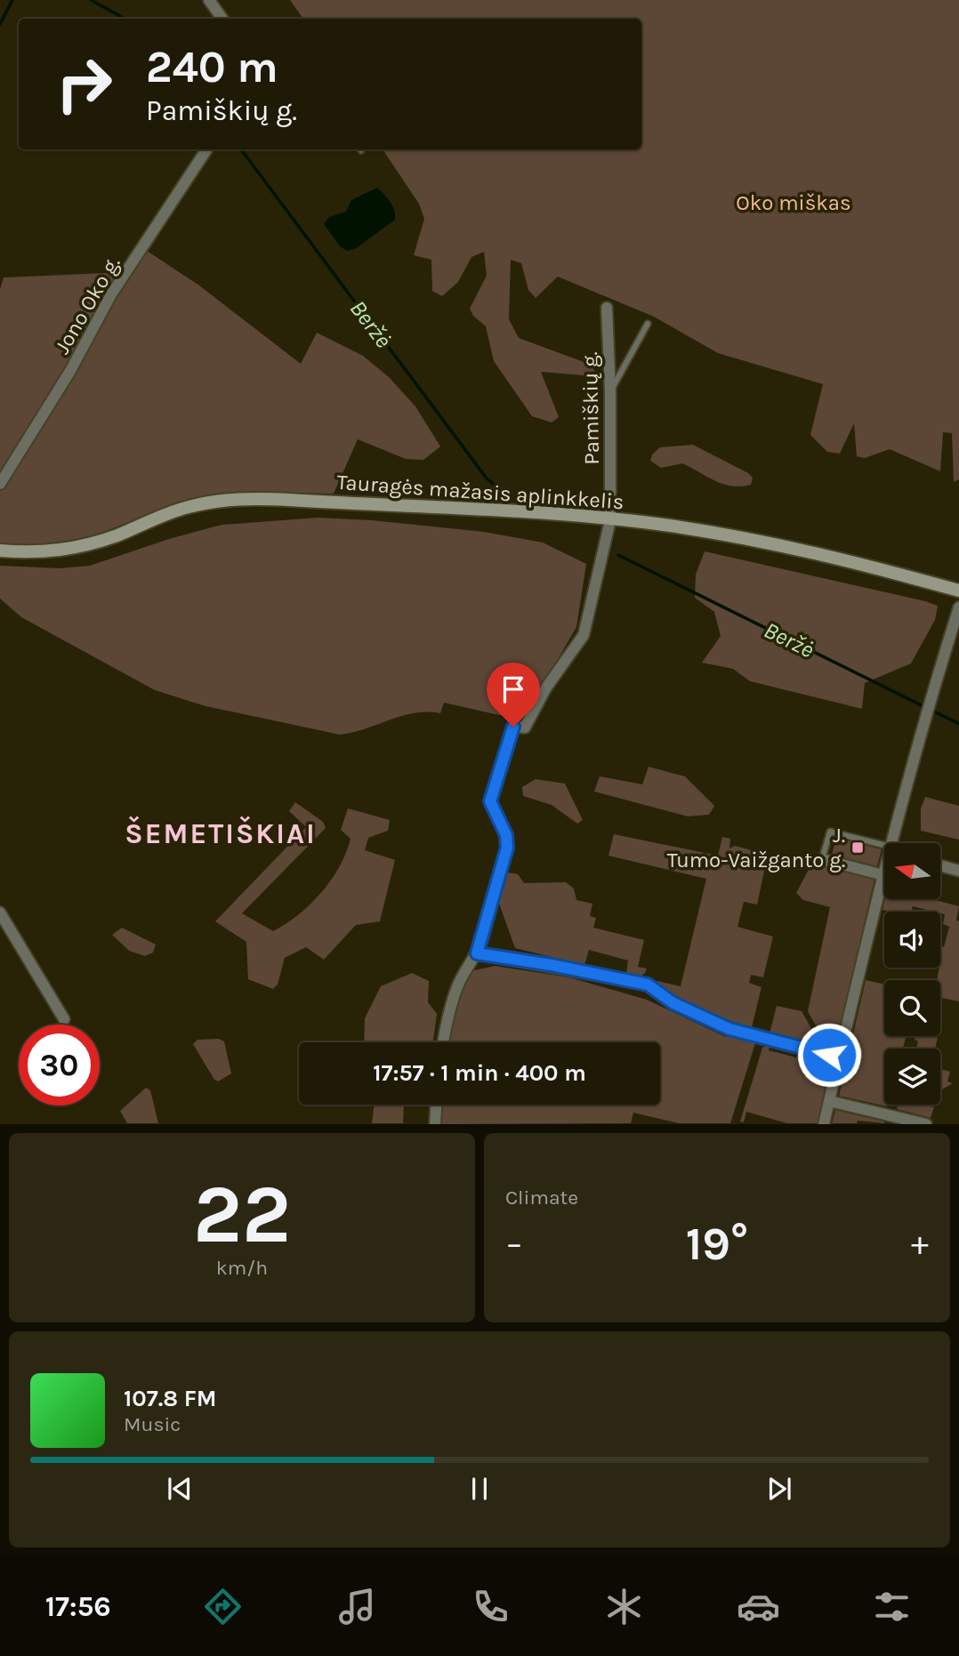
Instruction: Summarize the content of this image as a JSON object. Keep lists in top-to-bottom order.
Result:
{
  "streets": {
    "main road": ["Tauragės mažasis aplinkkelis"],
    "street": ["Jono Oko g.", "Pamiškių g."]
  },
  "crossings": [
    ["Pamiškių g.", "Tauragės mažasis aplinkkelis"]
  ],
  "districts": ["ŠEMETIŠKIAI"],
  "water": ["Beržė"],
  "parks": ["Oko miškas"],
  "places": {
    "transit": ["J. Tumo-Vaižganto g."]
  },
  "north": "left",
  "page": {
    "turn": ["240 m", "Pamiškių g."],
    "limit": "30",
    "trip": "17:57 · 1 min · 400 m",
    "tile": [
      ["22", "km/h"],
      "Climate"
    ],
    "heat": ["−", "19°", "+"],
    "song": ["107.8 FM", "Music"],
    "tabs": "17:56"
  }
}
